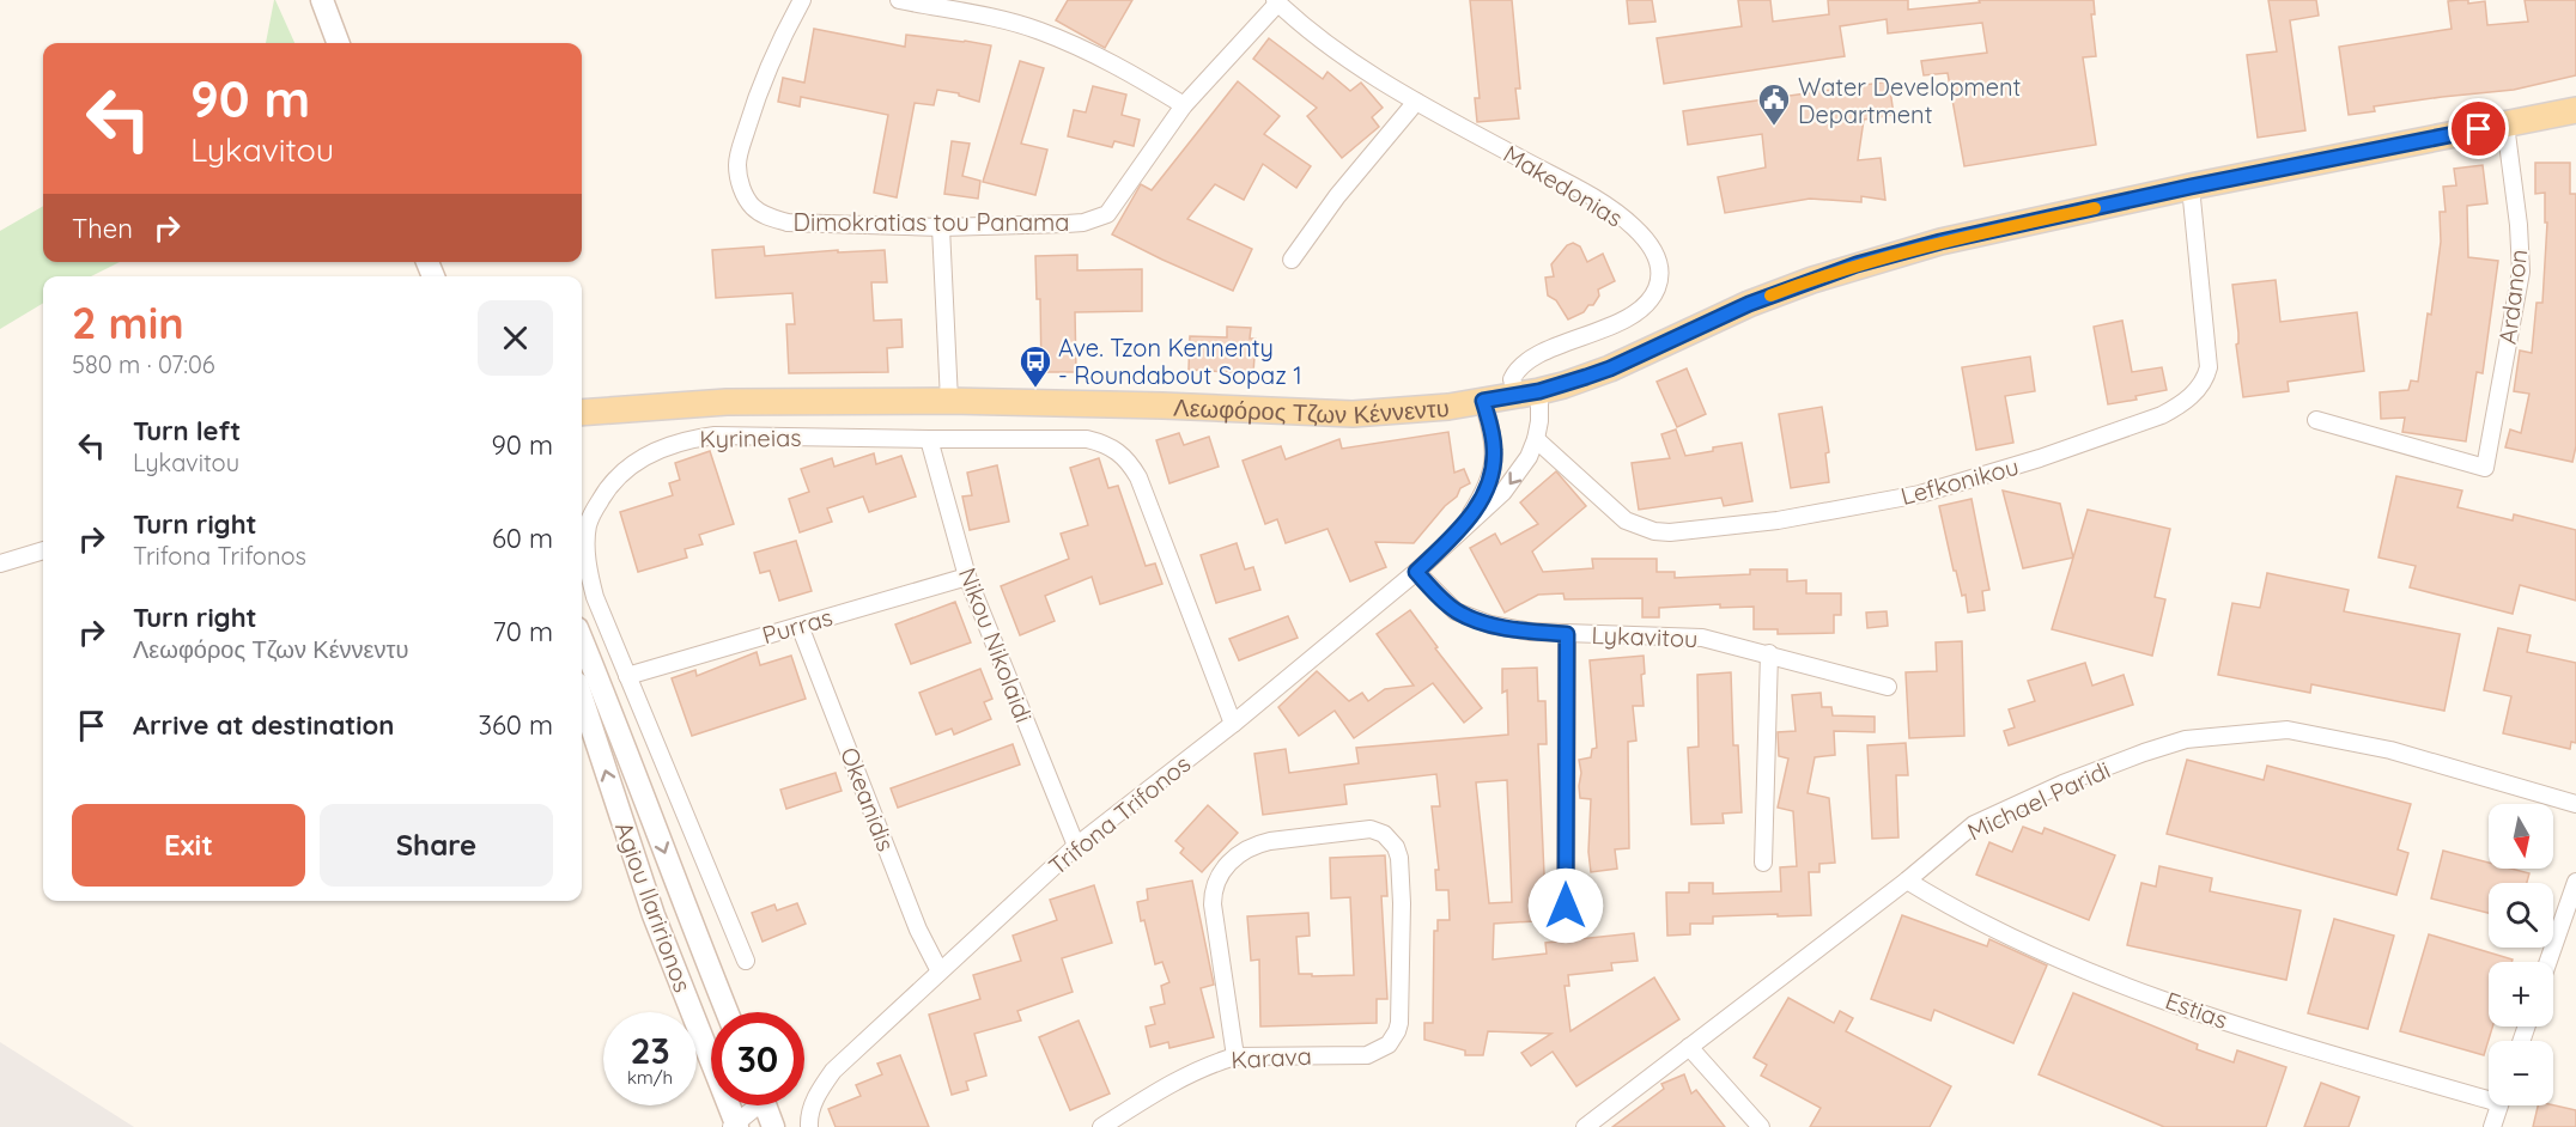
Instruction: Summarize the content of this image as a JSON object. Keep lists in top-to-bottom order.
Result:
{
  "streets": {
    "main road": ["Λεωφόρος Τζων Κέννεντυ", "Agiou Ilaririonos"],
    "street": [
      "Makedonias",
      "Dimokratias tou Panama",
      "Ardanon",
      "Kyrineias",
      "Lefkonikou",
      "Purras",
      "Lykavitou",
      "Nikou Nikolaidi",
      "Okeanidis",
      "Michael Paridi",
      "Trifona Trifonos",
      "Estias",
      "Karava"
    ]
  },
  "crossings": [
    ["Makedonias", "Dimokratias tou Panama"],
    ["Makedonias", "Λεωφόρος Τζων Κέννεντυ"],
    ["Makedonias", "Trifona Trifonos"],
    ["Ardanon", "Λεωφόρος Τζων Κέννεντυ"],
    ["Λεωφόρος Τζων Κέννεντυ", "Lefkonikou"],
    ["Λεωφόρος Τζων Κέννεντυ", "Trifona Trifonos"],
    ["Kyrineias", "Purras"],
    ["Kyrineias", "Nikou Nikolaidi"],
    ["Kyrineias", "Trifona Trifonos"],
    ["Lefkonikou", "Trifona Trifonos"],
    ["Purras", "Nikou Nikolaidi"],
    ["Purras", "Okeanidis"],
    ["Lykavitou", "Trifona Trifonos"],
    ["Nikou Nikolaidi", "Trifona Trifonos"],
    ["Okeanidis", "Trifona Trifonos"],
    ["Michael Paridi", "Estias"]
  ],
  "places": {
    "public building": ["Water Development Department"],
    "bus stop": ["Ave. Tzon Kennenty - Roundabout Sopaz 1"]
  },
  "north": "bottom",
  "page": {
    "turn": ["90 m", "Lykavitou"],
    "then": "Then",
    "heading": ["2 min", "580 m · 07:06"],
    "list": [
      {
        "name": "Turn left",
        "note": "Lykavitou",
        "value": "90 m"
      },
      {
        "name": "Turn right",
        "note": "Trifona Trifonos",
        "value": "60 m"
      },
      {
        "name": "Turn right",
        "note": "Λεωφόρος Τζων Κέννεντυ",
        "value": "70 m"
      },
      {
        "name": "Arrive at destination",
        "value": "360 m"
      }
    ],
    "buttons": ["Exit", "Share"],
    "map_buttons": ["+", "−"],
    "speed": "23 km/h",
    "limit": "30"
  }
}
